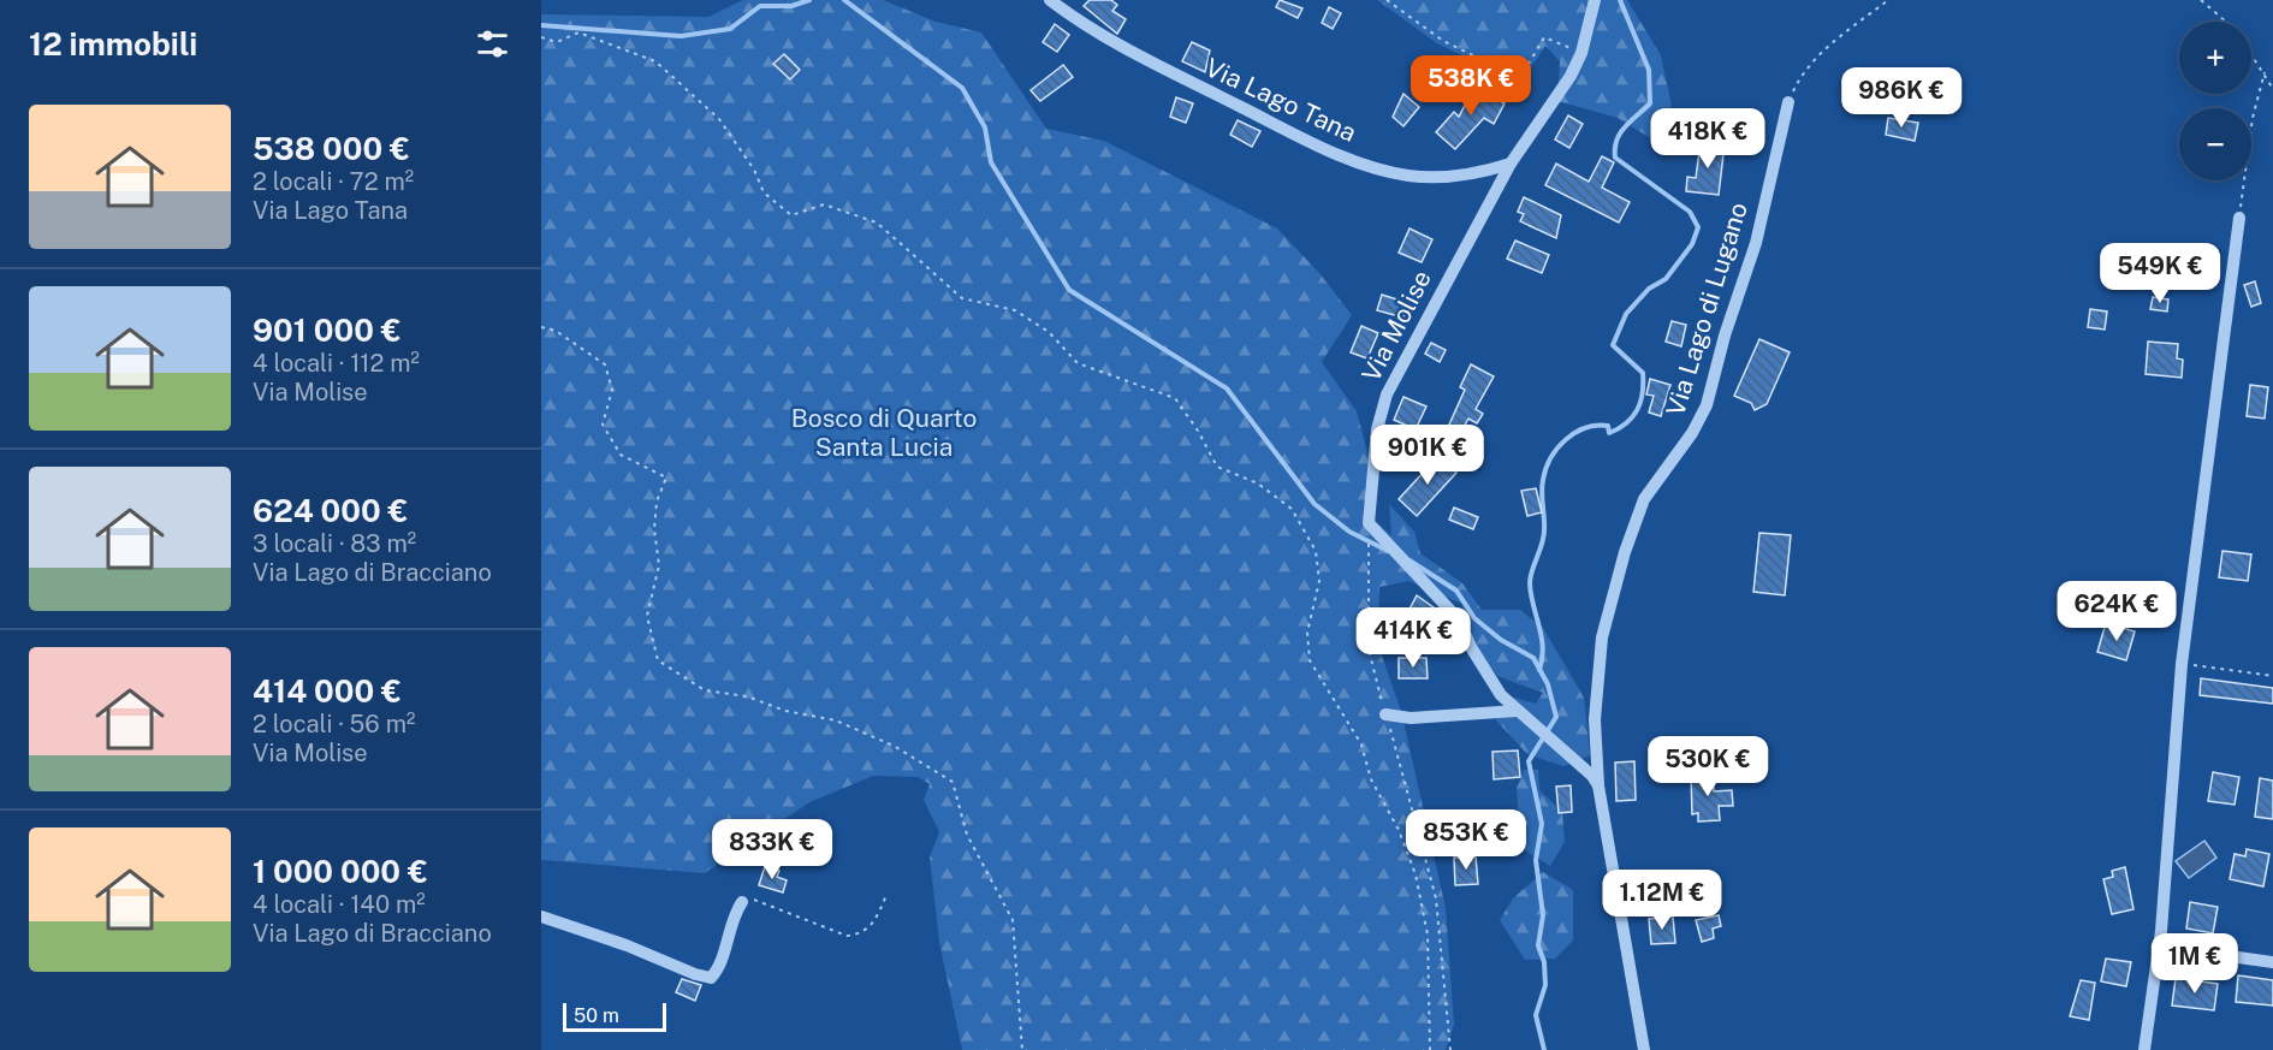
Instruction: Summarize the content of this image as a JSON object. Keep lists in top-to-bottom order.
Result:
{
  "streets": {
    "street": ["Via Lago Tana", "Via Lago di Lugano", "Via Molise"]
  },
  "crossings": [
    ["Via Lago Tana", "Via Molise"]
  ],
  "parks": ["Bosco di Quarto Santa Lucia"],
  "scale_bar": "50 m",
  "page": {
    "heading": "12 immobili",
    "map_buttons": ["+", "−"],
    "price": [
      "538K €",
      "986K €",
      "418K €",
      "549K €",
      "901K €",
      "624K €",
      "414K €",
      "530K €",
      "853K €",
      "833K €",
      "1.12M €",
      "1M €"
    ],
    "list": [
      {
        "name": "538 000 €",
        "note": "2 locali · 72 m² · Via Lago Tana"
      },
      {
        "name": "901 000 €",
        "note": "4 locali · 112 m² · Via Molise"
      },
      {
        "name": "624 000 €",
        "note": "3 locali · 83 m² · Via Lago di Bracciano"
      },
      {
        "name": "414 000 €",
        "note": "2 locali · 56 m² · Via Molise"
      },
      {
        "name": "1 000 000 €",
        "note": "4 locali · 140 m² · Via Lago di Bracciano"
      }
    ],
    "scale": "50 m"
  }
}
